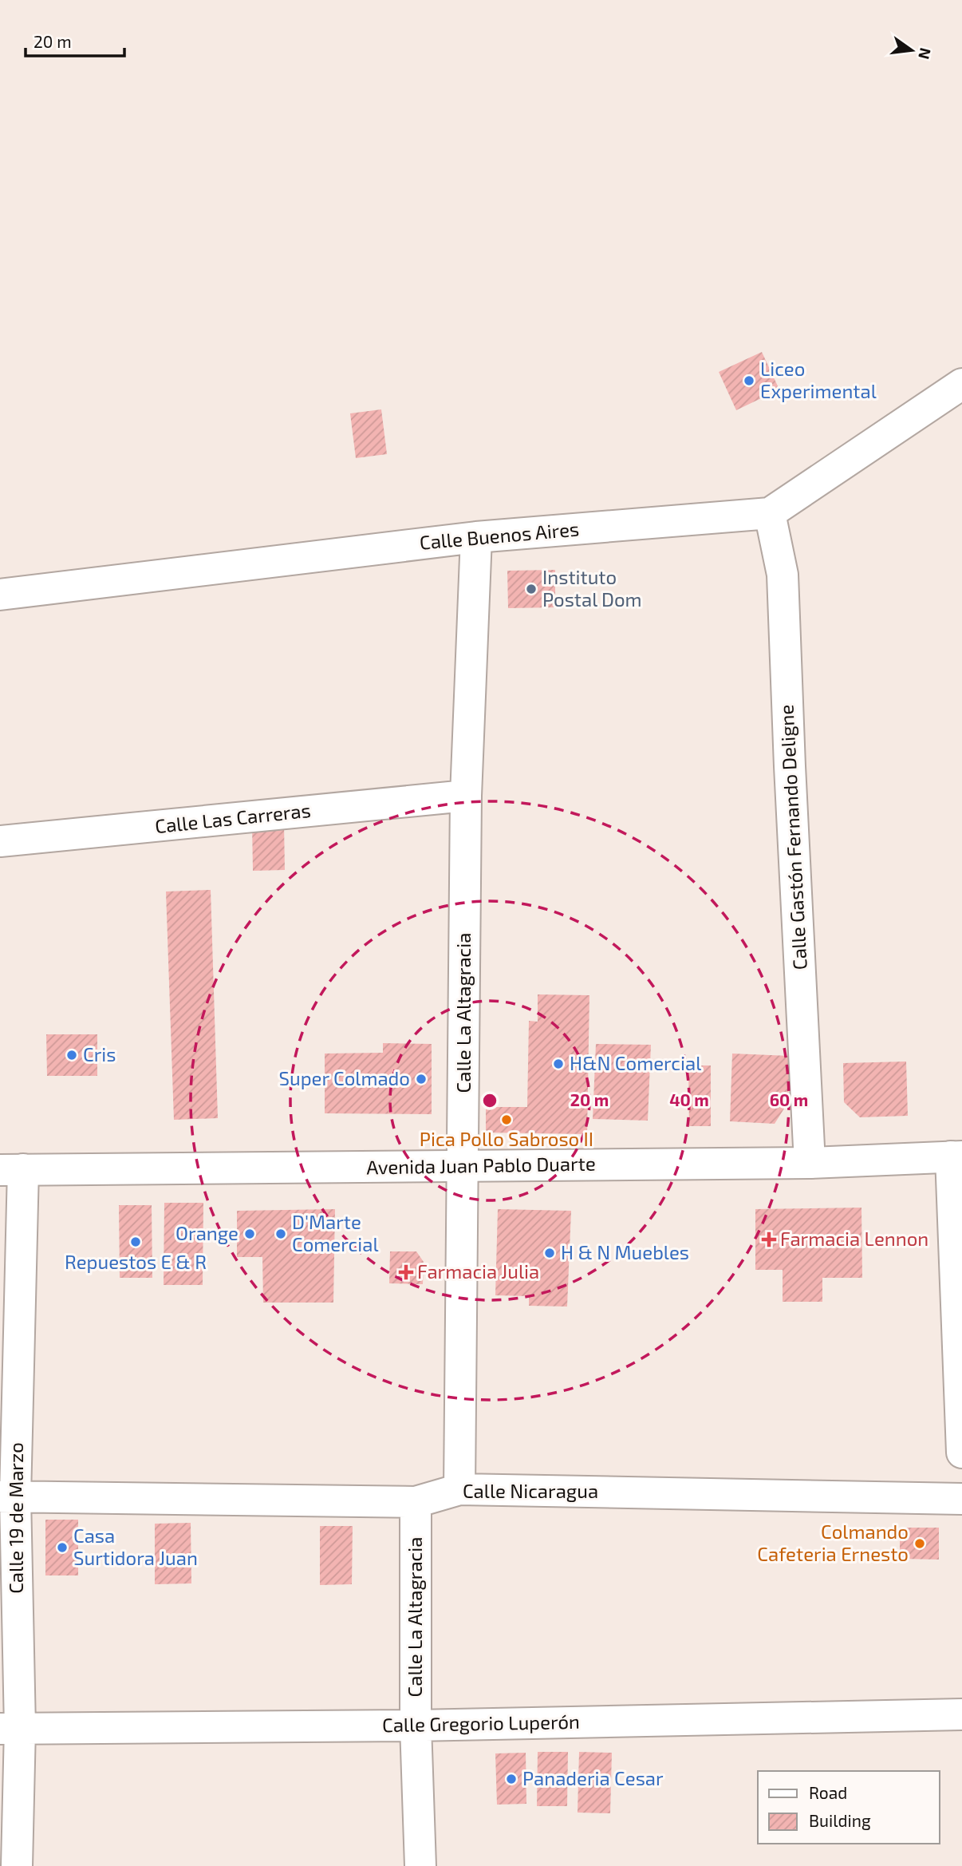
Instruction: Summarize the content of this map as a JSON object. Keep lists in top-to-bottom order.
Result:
{
  "streets": {
    "street": [
      "Calle Buenos Aires",
      "Calle Las Carreras",
      "Calle Gastón Fernando Deligne",
      "Calle La Altagracia",
      "Avenida Juan Pablo Duarte",
      "Calle Nicaragua",
      "Calle 19 de Marzo",
      "Calle Gregorio Luperón"
    ]
  },
  "crossings": [
    ["Calle Buenos Aires", "Calle Gastón Fernando Deligne"],
    ["Calle Buenos Aires", "Calle La Altagracia"],
    ["Calle Las Carreras", "Calle La Altagracia"],
    ["Calle Gastón Fernando Deligne", "Avenida Juan Pablo Duarte"],
    ["Calle La Altagracia", "Avenida Juan Pablo Duarte"],
    ["Calle La Altagracia", "Calle Nicaragua"],
    ["Calle La Altagracia", "Calle Gregorio Luperón"],
    ["Avenida Juan Pablo Duarte", "Calle 19 de Marzo"],
    ["Calle Nicaragua", "Calle 19 de Marzo"],
    ["Calle 19 de Marzo", "Calle Gregorio Luperón"]
  ],
  "places": {
    "other": [
      "Liceo Experimental",
      "Instituto Postal Dom",
      "Cris",
      "H&N Comercial",
      "Super Colmado",
      "Pica Pollo Sabroso II",
      "Orange",
      "D'Marte Comercial",
      "Repuestos E & R",
      "H & N Muebles",
      "Colmando Cafeteria Ernesto",
      "Casa Surtidora Juan",
      "Panaderia Cesar"
    ],
    "health": ["Farmacia Lennon", "Farmacia Julia"]
  },
  "legend": ["Road", "Building"],
  "scale_bar": "20 m",
  "north": "right",
  "rings": ["20 m", "40 m", "60 m"]
}
